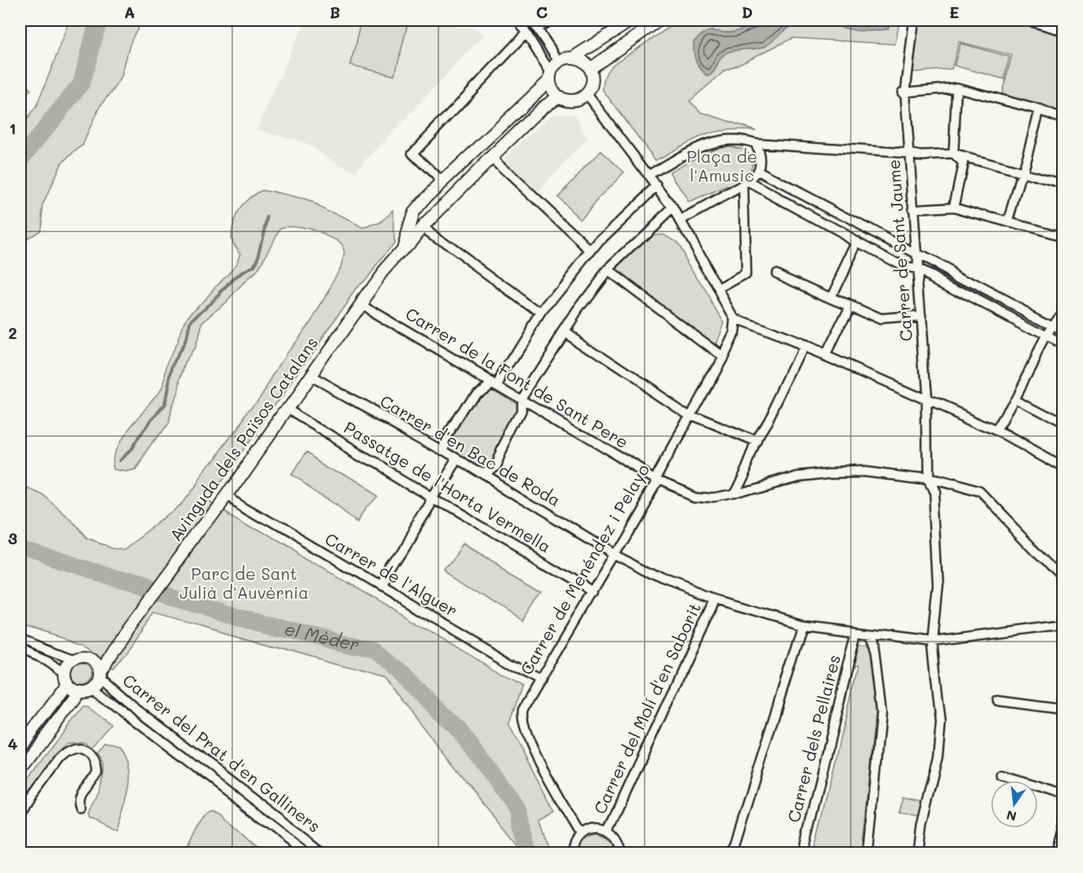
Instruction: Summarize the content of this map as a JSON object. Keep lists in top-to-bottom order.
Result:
{
  "streets": {
    "street": [
      "Carrer de Sant Jaume",
      "Carrer de la Font de Sant Pere",
      "Avinguda dels Països Catalans",
      "Carrer d'en Bac de Roda",
      "Passatge de l'Horta Vermella",
      "Carrer de Menéndez i Pelayo",
      "Carrer de l'Alguer",
      "Carrer del Molí d'en Saborit",
      "Carrer dels Pellaires",
      "Carrer del Prat d'en Galliners"
    ]
  },
  "crossings": [
    ["Carrer de Sant Jaume", "Carrer de la Font de Sant Pere"],
    ["Carrer de Sant Jaume", "Carrer d'en Bac de Roda"],
    ["Carrer de la Font de Sant Pere", "Avinguda dels Països Catalans"],
    ["Carrer de la Font de Sant Pere", "Carrer de Menéndez i Pelayo"],
    ["Avinguda dels Països Catalans", "Carrer d'en Bac de Roda"],
    ["Avinguda dels Països Catalans", "Passatge de l'Horta Vermella"],
    ["Avinguda dels Països Catalans", "Carrer de l'Alguer"],
    ["Avinguda dels Països Catalans", "Carrer del Prat d'en Galliners"],
    ["Carrer d'en Bac de Roda", "Carrer de Menéndez i Pelayo"],
    ["Carrer d'en Bac de Roda", "Carrer del Molí d'en Saborit"],
    ["Carrer d'en Bac de Roda", "Carrer dels Pellaires"],
    ["Passatge de l'Horta Vermella", "Carrer de Menéndez i Pelayo"],
    ["Carrer de Menéndez i Pelayo", "Carrer de l'Alguer"]
  ],
  "water": ["el Mèder"],
  "parks": ["Plaça de l'Amusic", "Parc de Sant Julià d'Auvèrnia"],
  "north": "bottom",
  "grid": {
    "columns": [
      "A",
      "B",
      "C",
      "D",
      "E"
    ],
    "rows": [
      "1",
      "2",
      "3",
      "4"
    ]
  }
}
